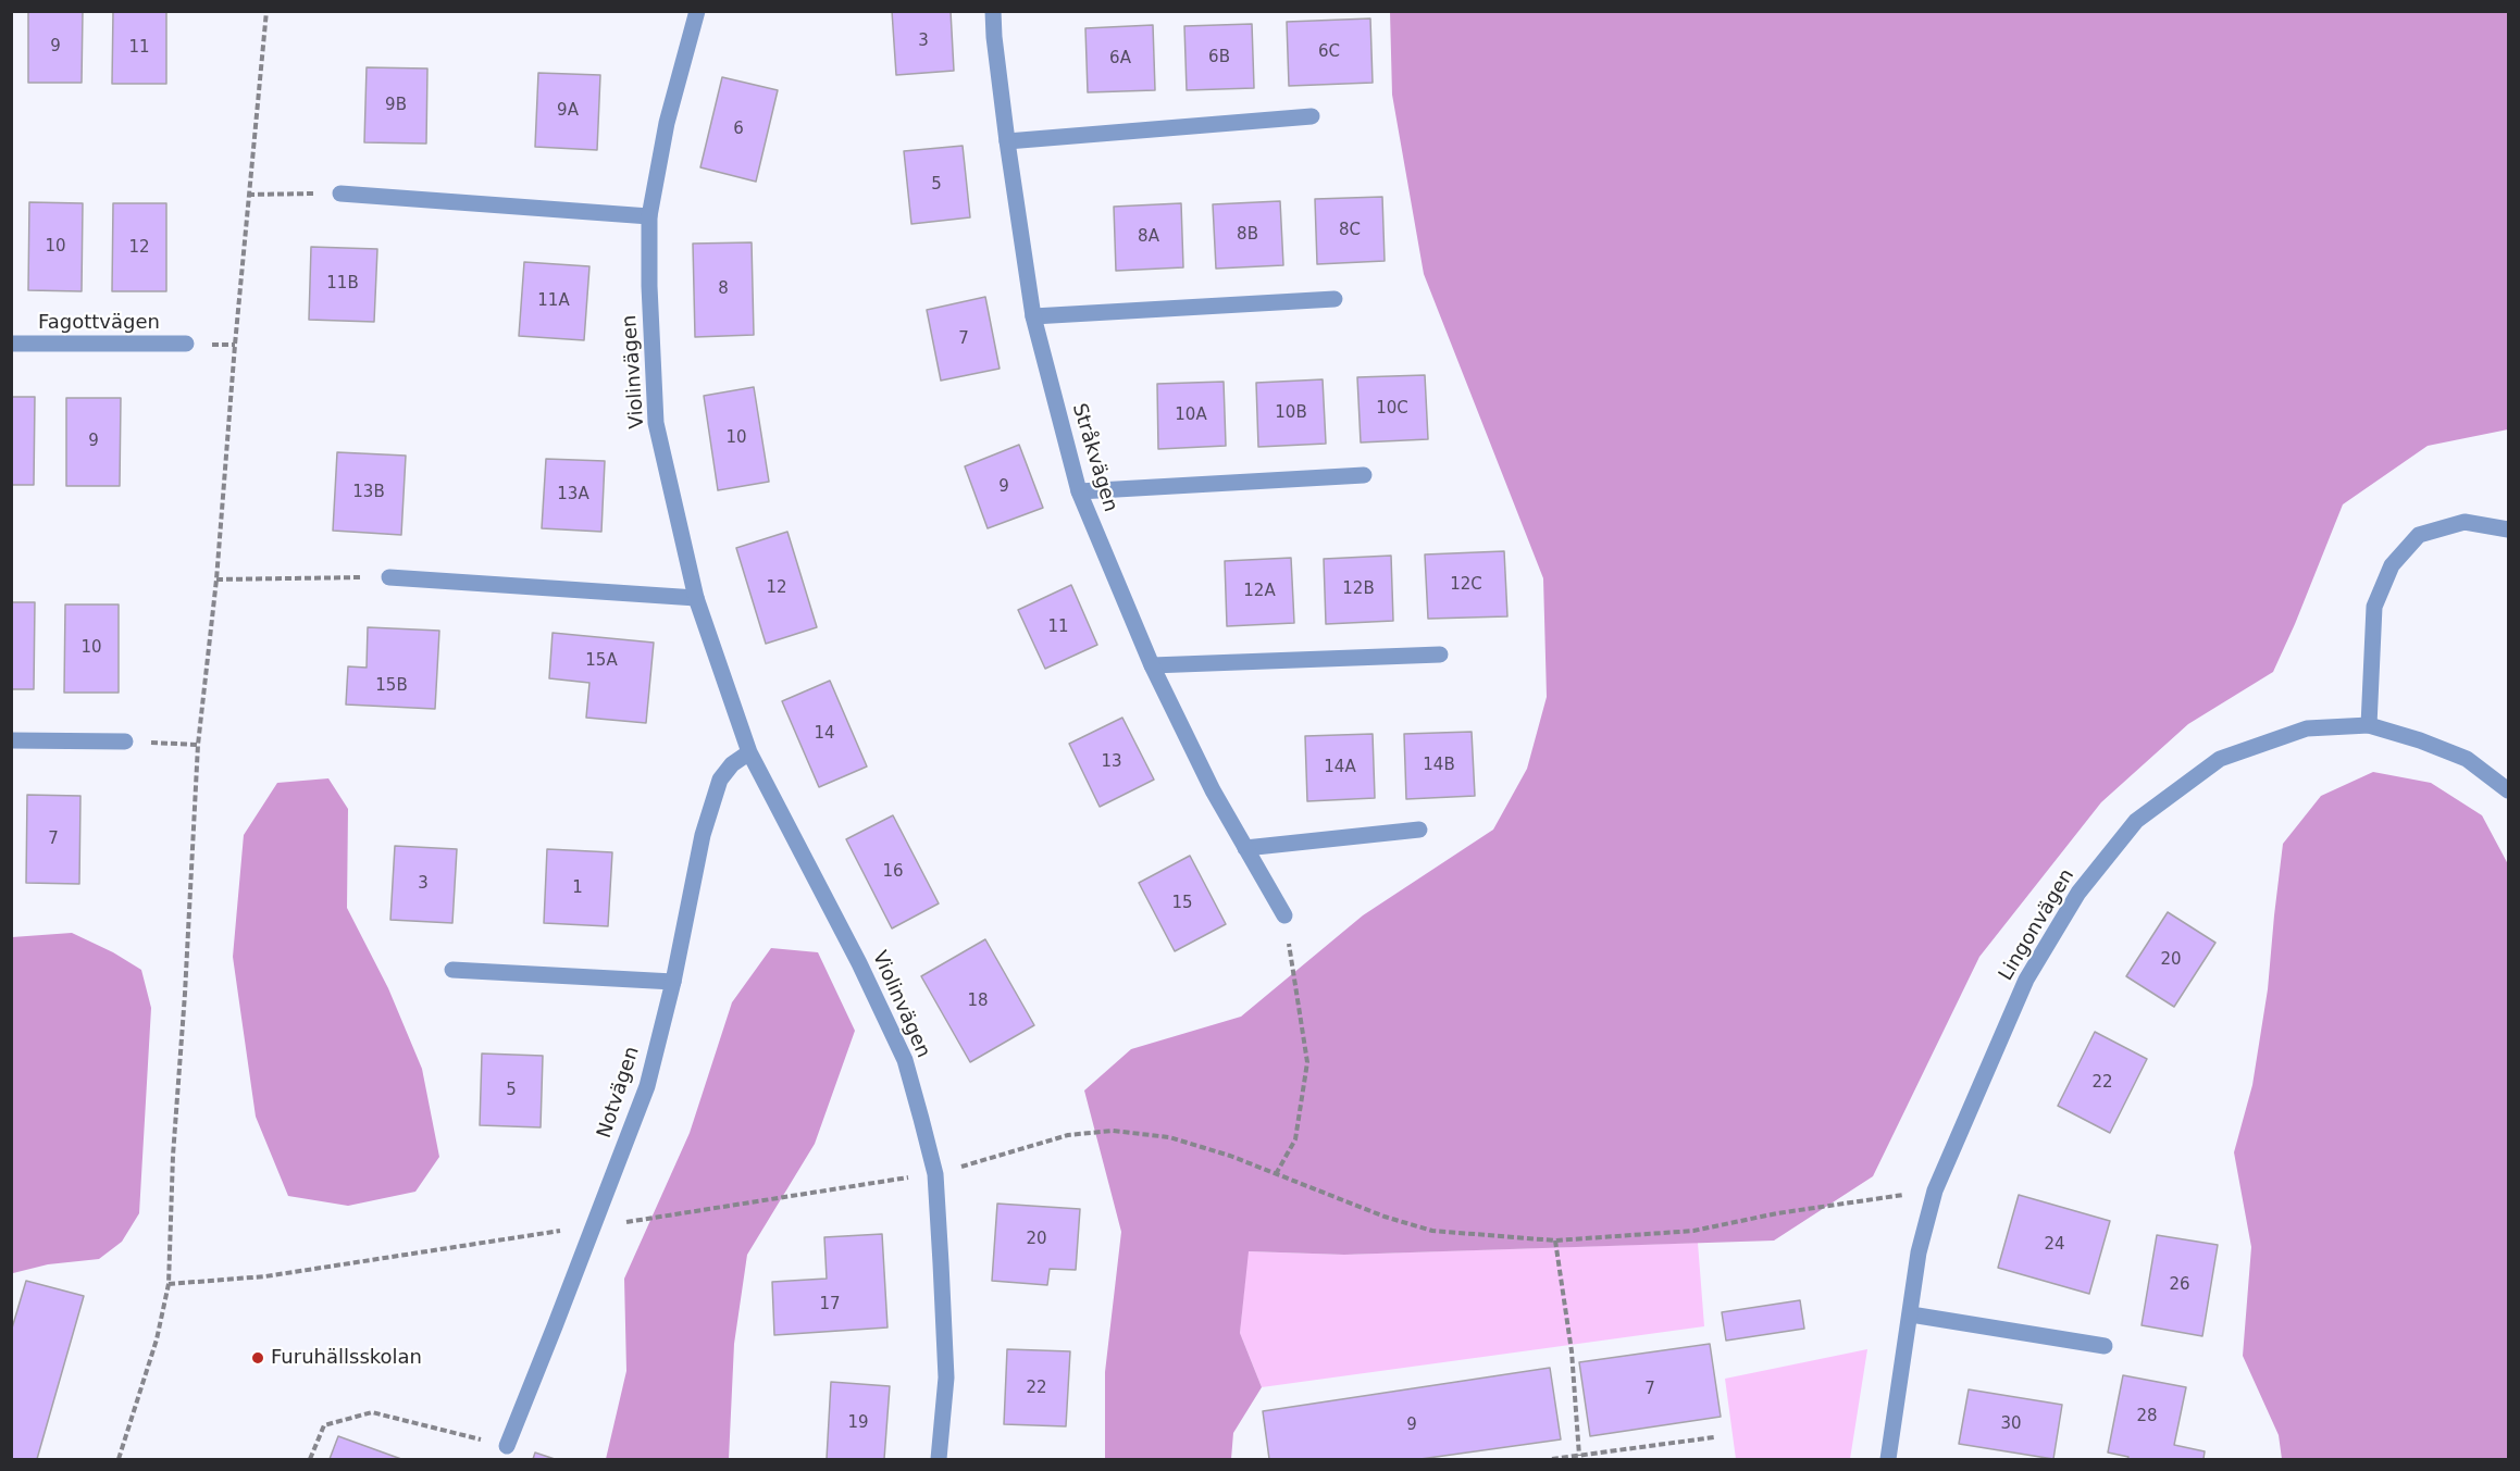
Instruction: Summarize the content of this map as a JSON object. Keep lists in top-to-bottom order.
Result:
{
  "streets": {
    "street": [
      "Fagottvägen",
      "Violinvägen",
      "Stråkvägen",
      "Lingonvägen",
      "Notvägen"
    ]
  },
  "crossings": [
    ["Violinvägen", "Notvägen"]
  ],
  "places": ["Furuhällsskolan"],
  "house_numbers": [
    "3",
    "9",
    "11",
    "6C",
    "6B",
    "6A",
    "9B",
    "9A",
    "6",
    "5",
    "8C",
    "8B",
    "8A",
    "10",
    "12",
    "11B",
    "8",
    "11A",
    "7",
    "10C",
    "10B",
    "10A",
    "10",
    "9",
    "9",
    "13B",
    "13A",
    "12C",
    "12",
    "12B",
    "12A",
    "11",
    "10",
    "15A",
    "15B",
    "14",
    "13",
    "14B",
    "14A",
    "7",
    "16",
    "3",
    "1",
    "15",
    "20",
    "18",
    "22",
    "5",
    "20",
    "24",
    "26",
    "17",
    "22",
    "7",
    "28",
    "19",
    "30",
    "9"
  ]
}
